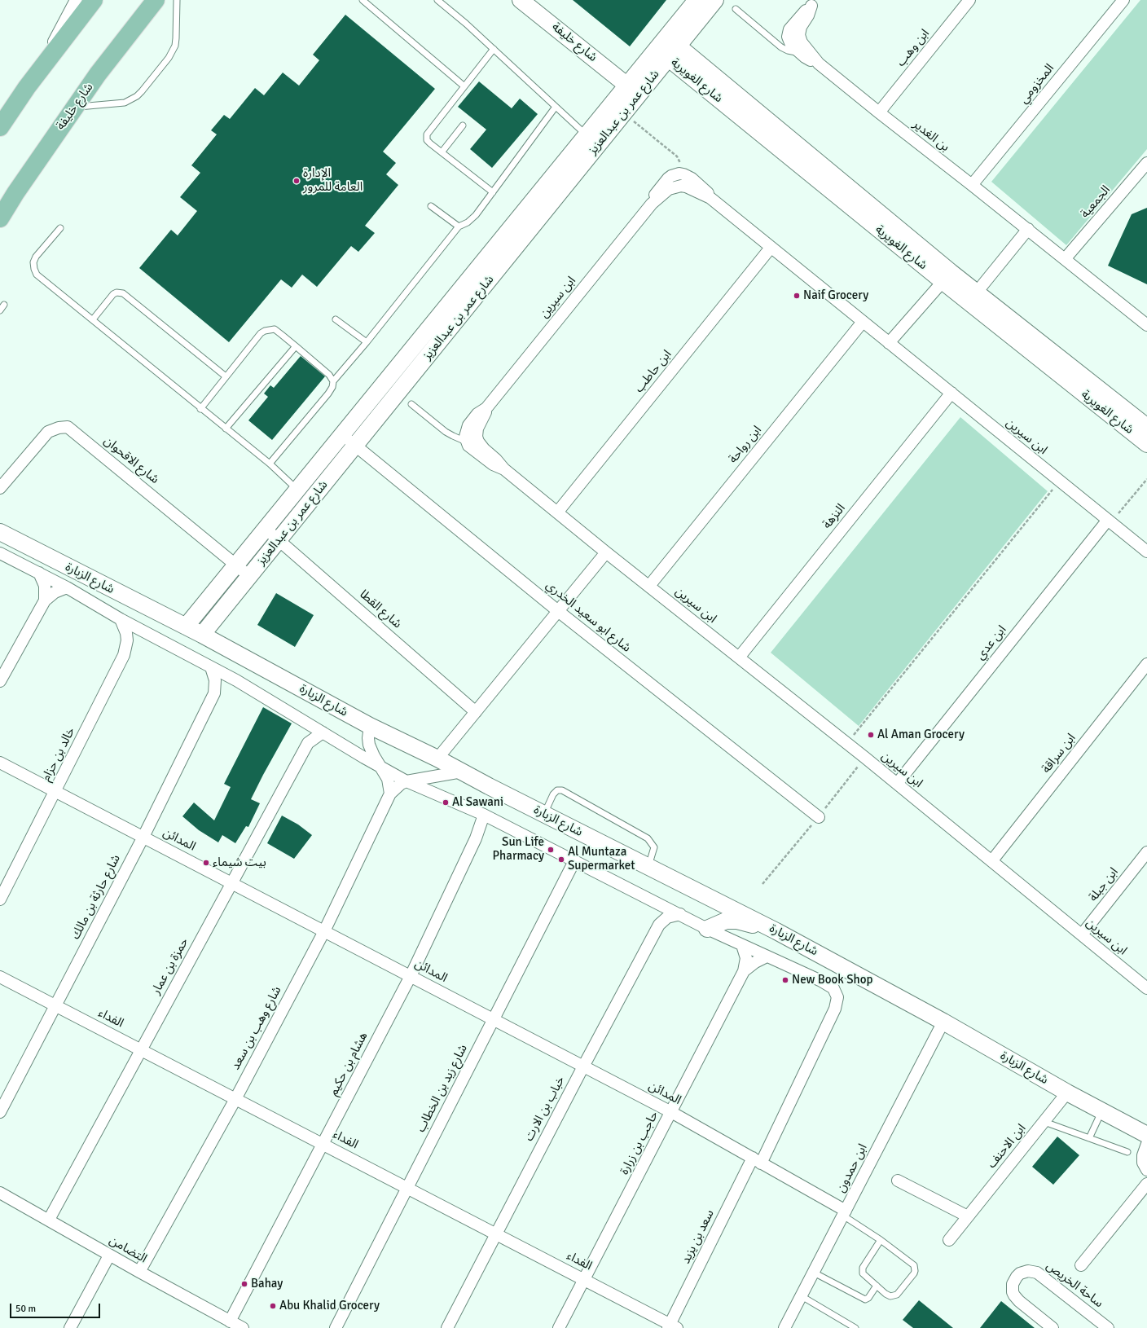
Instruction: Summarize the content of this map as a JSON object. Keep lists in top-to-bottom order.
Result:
{
  "streets": {
    "main road": ["شارع خليفة"],
    "street": [
      "ابن وهب",
      "شارع الغويرية",
      "المخزومي",
      "شارع عمر بن عبدالعزيز",
      "بن الغدير",
      "الجمعية",
      "ابن سيرين",
      "ابن حاطب",
      "ابن رواحة",
      "شارع الاقحوان",
      "النزهة",
      "شارع الزبارة",
      "شارع القطا",
      "شارع ابو سعيد الخدري",
      "ابن عدي",
      "ابن سراقة",
      "خالد بن حزام",
      "المدائن",
      "ابن جبلة",
      "شارع حارثة بن مالك",
      "حمزة بن عمار",
      "الفداء",
      "شارع وهب بن سعد",
      "هشام بن حكيم",
      "شارع زيد بن الخطاب",
      "خباب بن الارت",
      "حاجب بن زرارة",
      "ابن الاحنف",
      "ابن حمدون",
      "سعد بن يزيد",
      "التضامن",
      "ساحة الخريص"
    ]
  },
  "crossings": [
    ["شارع خليفة", "شارع عمر بن عبدالعزيز"],
    ["ابن وهب", "بن الغدير"],
    ["شارع الغويرية", "شارع عمر بن عبدالعزيز"],
    ["المخزومي", "بن الغدير"],
    ["شارع عمر بن عبدالعزيز", "شارع الاقحوان"],
    ["شارع عمر بن عبدالعزيز", "شارع الزبارة"],
    ["شارع عمر بن عبدالعزيز", "شارع القطا"],
    ["شارع عمر بن عبدالعزيز", "شارع ابو سعيد الخدري"],
    ["بن الغدير", "الجمعية"],
    ["ابن سيرين", "ابن حاطب"],
    ["ابن سيرين", "ابن رواحة"],
    ["ابن سيرين", "النزهة"],
    ["ابن سيرين", "ابن عدي"],
    ["ابن سيرين", "ابن سراقة"],
    ["ابن سيرين", "ابن جبلة"],
    ["شارع الزبارة", "خالد بن حزام"],
    ["شارع الزبارة", "شارع حارثة بن مالك"],
    ["شارع الزبارة", "حمزة بن عمار"],
    ["شارع الزبارة", "شارع وهب بن سعد"],
    ["شارع الزبارة", "هشام بن حكيم"],
    ["شارع الزبارة", "شارع زيد بن الخطاب"],
    ["شارع الزبارة", "خباب بن الارت"],
    ["شارع الزبارة", "حاجب بن زرارة"],
    ["شارع الزبارة", "ابن الاحنف"],
    ["شارع الزبارة", "ابن حمدون"],
    ["شارع الزبارة", "سعد بن يزيد"],
    ["خالد بن حزام", "المدائن"],
    ["المدائن", "شارع حارثة بن مالك"],
    ["المدائن", "حمزة بن عمار"],
    ["المدائن", "شارع وهب بن سعد"],
    ["المدائن", "هشام بن حكيم"],
    ["المدائن", "شارع زيد بن الخطاب"],
    ["المدائن", "خباب بن الارت"],
    ["المدائن", "حاجب بن زرارة"],
    ["المدائن", "ابن حمدون"],
    ["المدائن", "سعد بن يزيد"],
    ["شارع حارثة بن مالك", "الفداء"],
    ["حمزة بن عمار", "الفداء"],
    ["حمزة بن عمار", "التضامن"],
    ["الفداء", "شارع وهب بن سعد"],
    ["الفداء", "هشام بن حكيم"],
    ["الفداء", "شارع زيد بن الخطاب"],
    ["الفداء", "خباب بن الارت"],
    ["الفداء", "حاجب بن زرارة"],
    ["الفداء", "سعد بن يزيد"],
    ["شارع وهب بن سعد", "التضامن"],
    ["هشام بن حكيم", "التضامن"]
  ],
  "places": [
    "الإدارة العامة للمرور",
    "Naif Grocery",
    "Al Aman Grocery",
    "Al Sawani",
    "Sun Life Pharmacy",
    "Al Muntaza Supermarket",
    "بيت شيماء",
    "New Book Shop",
    "Bahay",
    "Abu Khalid Grocery"
  ],
  "scale_bar": "50 m"
}
